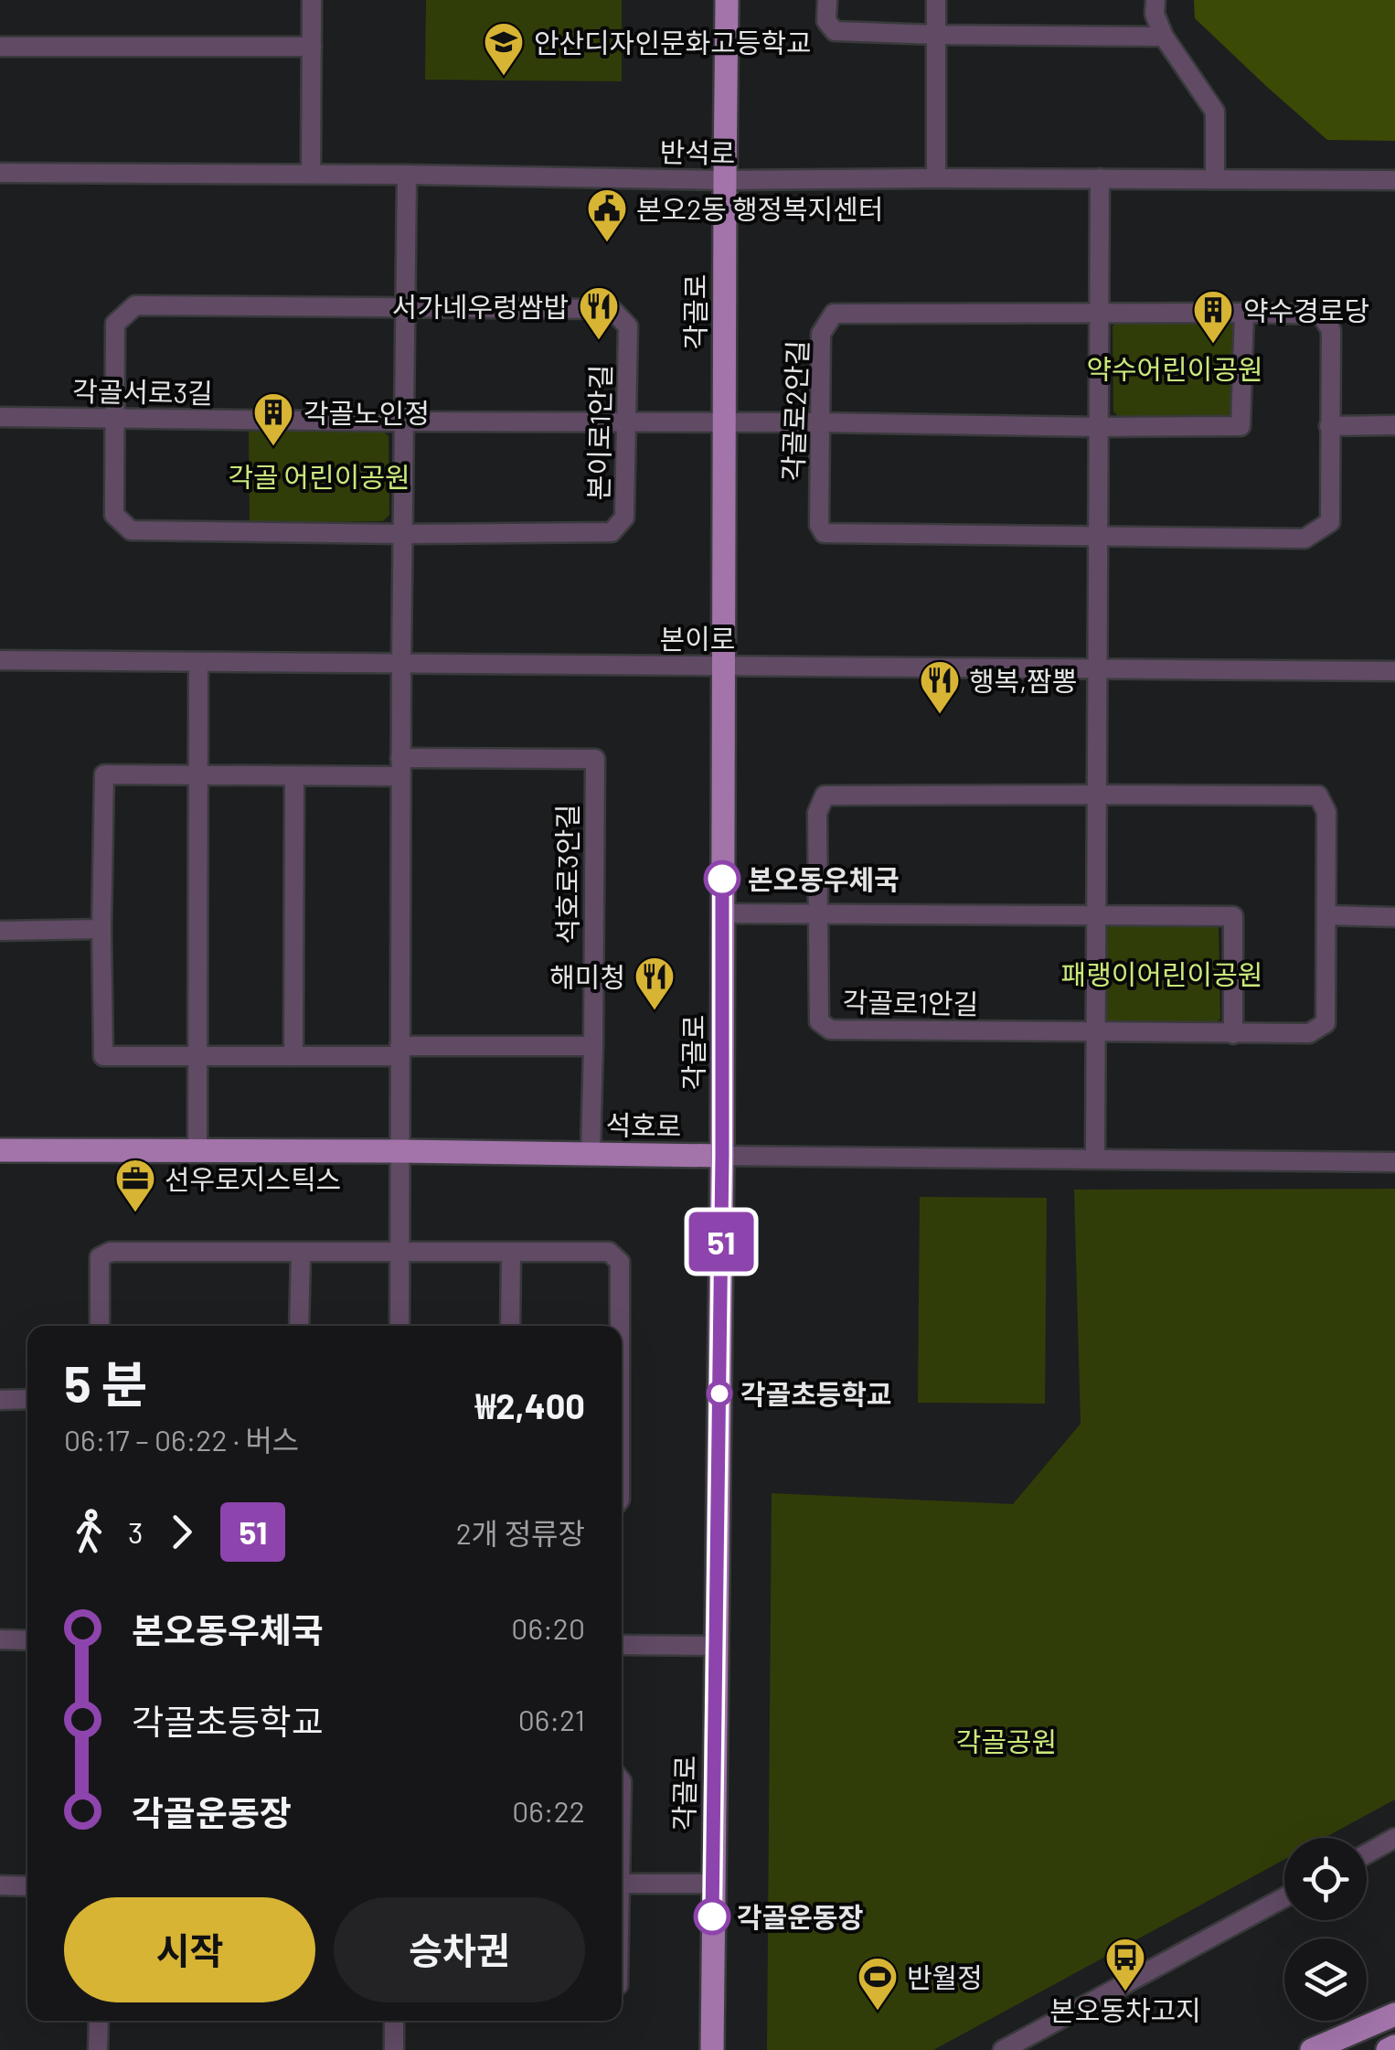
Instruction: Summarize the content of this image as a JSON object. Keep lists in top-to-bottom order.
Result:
{
  "streets": {
    "main road": ["각골로", "석호로"],
    "street": [
      "반석로",
      "각골서로3길",
      "각골로2안길",
      "본이로1안길",
      "본이로",
      "석호로3안길",
      "각골로1안길"
    ]
  },
  "crossings": [
    ["반석로", "각골로"],
    ["각골로", "각골서로3길"],
    ["각골로", "본이로"],
    ["각골로", "석호로"],
    ["각골서로3길", "각골로2안길"],
    ["각골서로3길", "본이로1안길"]
  ],
  "parks": [
    "약수어린이공원",
    "각골 어린이공원",
    "패랭이어린이공원",
    "각골공원"
  ],
  "places": {
    "school or university": ["안산디자인문화고등학교"],
    "public building": ["본오2동 행정복지센터"],
    "restaurant": ["서가네우렁쌈밥", "행복,짬뽕", "해미청"],
    "building": ["약수경로당", "각골노인정"],
    "other": ["본오동우체국", "각골초등학교", "각골운동장"],
    "office": ["선우로지스틱스"],
    "bus stop": ["본오동차고지"],
    "sports": ["반월정"]
  },
  "lines": ["bus line 51"],
  "page": {
    "on_map": "51",
    "heading": ["5 분", "06:17 – 06:22 · 버스", "₩2,400"],
    "legs": ["3", "51", "2개 정류장"],
    "list": [
      {
        "name": "본오동우체국",
        "value": "06:20"
      },
      {
        "name": "각골초등학교",
        "value": "06:21"
      },
      {
        "name": "각골운동장",
        "value": "06:22"
      }
    ],
    "buttons": ["시작", "승차권"]
  }
}
